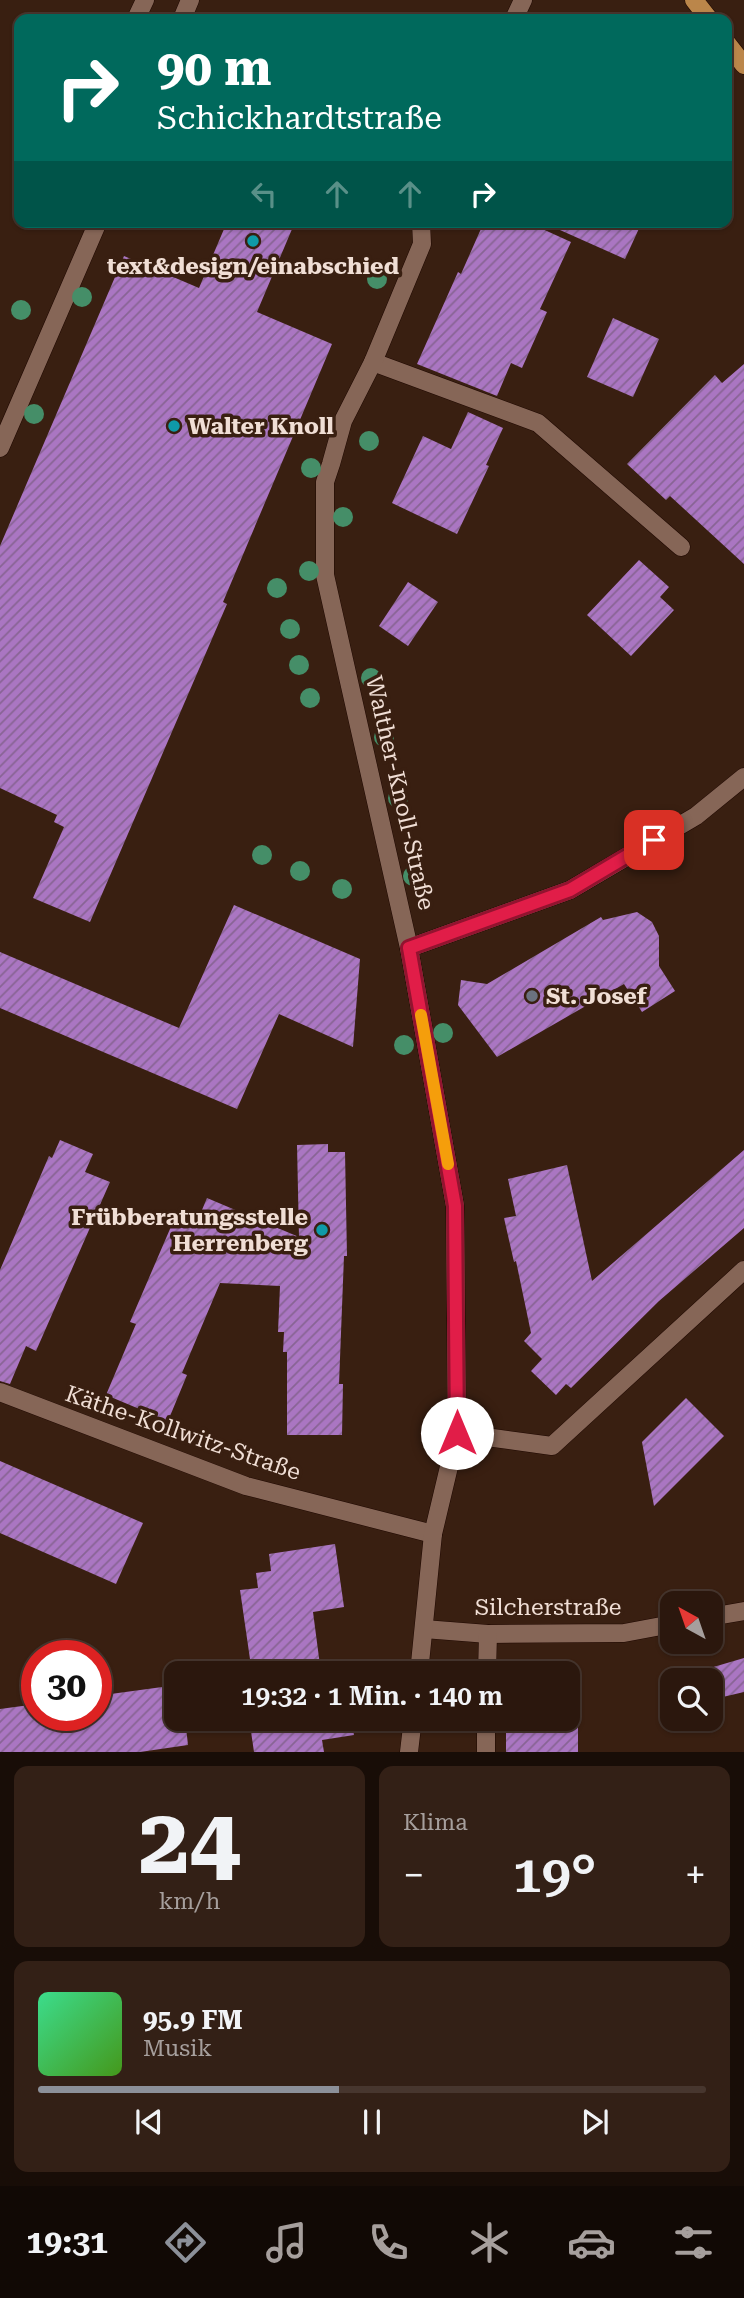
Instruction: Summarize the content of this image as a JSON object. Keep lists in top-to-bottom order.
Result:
{
  "streets": {
    "street": ["Walther-Knoll-Straße", "Käthe-Kollwitz-Straße", "Silcherstraße"]
  },
  "crossings": [
    ["Walther-Knoll-Straße", "Käthe-Kollwitz-Straße"],
    ["Walther-Knoll-Straße", "Silcherstraße"]
  ],
  "places": [
    "text&design/einabschied",
    "Walter Knoll",
    "St. Josef",
    "Frübberatungsstelle Herrenberg"
  ],
  "north": "top left",
  "page": {
    "turn": ["90 m", "Schickhardtstraße"],
    "limit": "30",
    "trip": "19:32 · 1 Min. · 140 m",
    "tile": [
      ["24", "km/h"],
      "Klima"
    ],
    "heat": ["−", "19°", "+"],
    "song": ["95.9 FM", "Musik"],
    "tabs": "19:31"
  }
}
